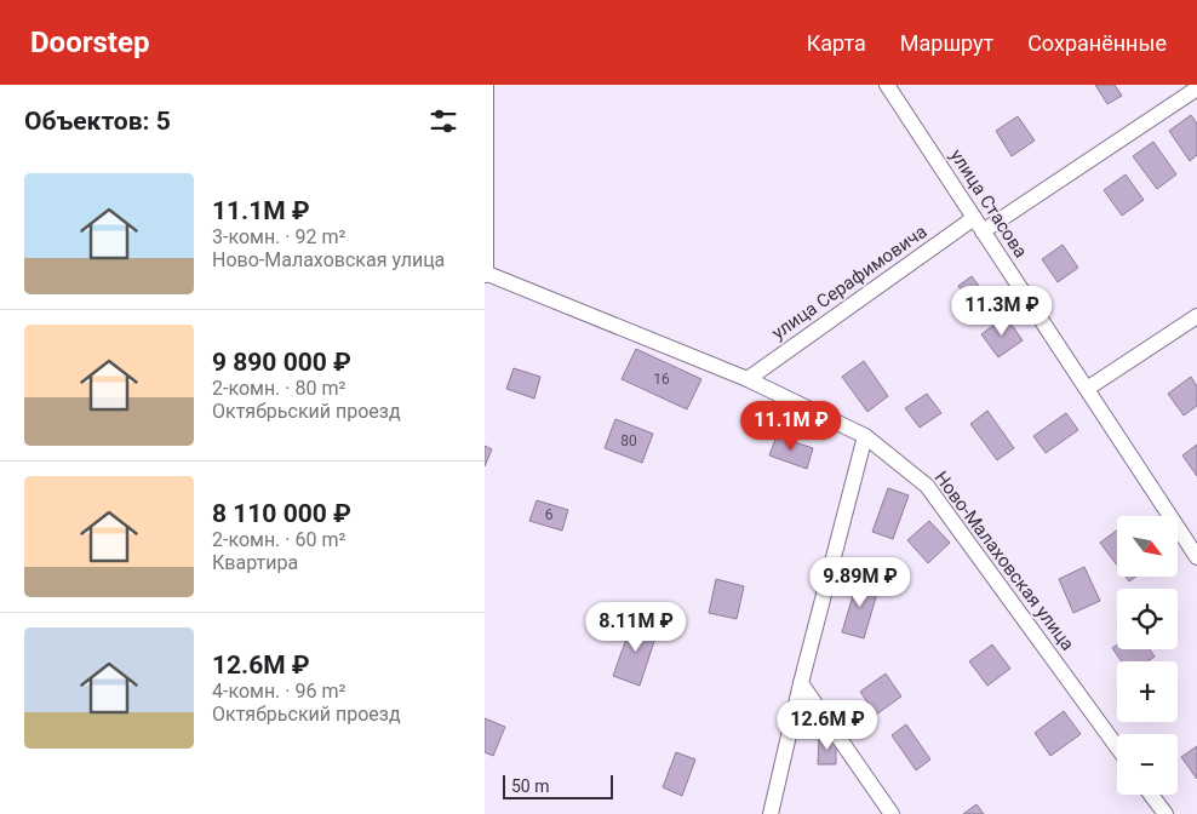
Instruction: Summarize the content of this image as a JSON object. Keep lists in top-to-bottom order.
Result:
{
  "streets": {
    "street": ["улица Стасова", "улица Серафимовича", "Ново-Малаховская улица"]
  },
  "crossings": [
    ["улица Стасова", "улица Серафимовича"],
    ["улица Серафимовича", "Ново-Малаховская улица"]
  ],
  "house_numbers": ["16", "80", "6"],
  "scale_bar": "50 m",
  "north": "bottom right",
  "page": {
    "header": "Doorstep",
    "nav": ["Карта", "Маршрут", "Сохранённые"],
    "heading": "Объектов: 5",
    "list": [
      {
        "name": "11.1M ₽",
        "note": "3-комн. · 92 m² · Ново-Малаховская улица"
      },
      {
        "name": "9 890 000 ₽",
        "note": "2-комн. · 80 m² · Октябрьский проезд"
      },
      {
        "name": "8 110 000 ₽",
        "note": "2-комн. · 60 m² · Квартира"
      },
      {
        "name": "12.6M ₽",
        "note": "4-комн. · 96 m² · Октябрьский проезд"
      }
    ],
    "price": [
      "11.3M ₽",
      "11.1M ₽",
      "9.89M ₽",
      "8.11M ₽",
      "12.6M ₽"
    ],
    "map_buttons": ["+", "−"],
    "scale": "50 m"
  }
}
